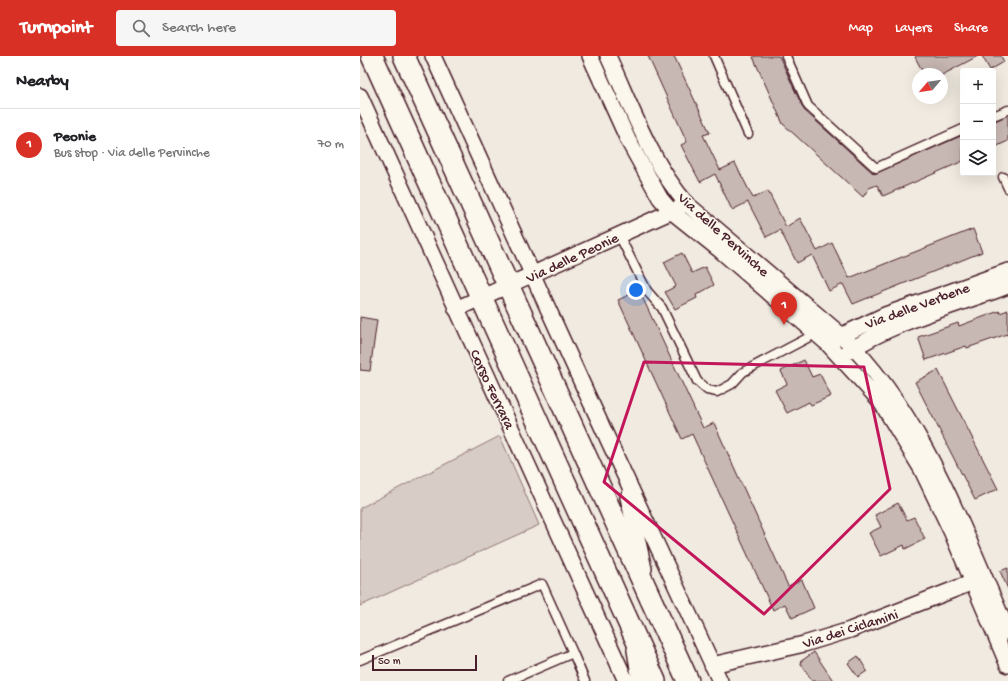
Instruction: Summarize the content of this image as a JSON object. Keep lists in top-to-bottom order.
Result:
{
  "streets": {
    "main road": ["Corso Ferrara"],
    "street": [
      "Via delle Pervinche",
      "Via delle Peonie",
      "Via delle Verbene",
      "Via dei Ciclamini"
    ]
  },
  "crossings": [
    ["Via delle Pervinche", "Via delle Peonie"],
    ["Via delle Pervinche", "Via delle Verbene"],
    ["Via delle Pervinche", "Via dei Ciclamini"],
    ["Via delle Peonie", "Corso Ferrara"]
  ],
  "scale_bar": "50 m",
  "north": "bottom left",
  "page": {
    "header": "Turnpoint",
    "search": "Search here",
    "nav": ["Map", "Layers", "Share"],
    "heading": "Nearby",
    "map_buttons": ["+", "−"],
    "list": [
      {
        "mark": "1",
        "name": "Peonie",
        "note": "Bus stop · Via delle Pervinche",
        "value": "70 m"
      }
    ],
    "pins": "1",
    "scale": "50 m"
  }
}
